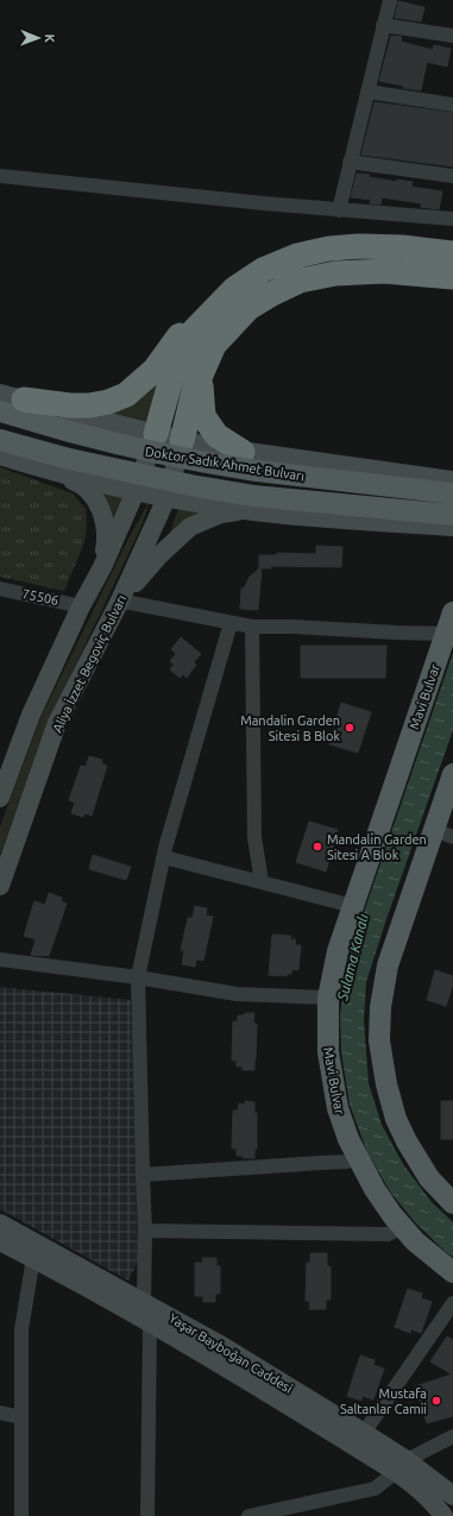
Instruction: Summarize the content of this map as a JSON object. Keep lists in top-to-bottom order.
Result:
{
  "streets": {
    "main road": [
      "Doktor Sadık Ahmet Bulvarı",
      "Aliya İzzet Begoviç Bulvarı",
      "Mavi Bulvar",
      "Yaşar Bayboğan Caddesi"
    ],
    "street": ["75506"]
  },
  "water": ["Sulama Kanalı"],
  "places": ["Mandalin Garden Sitesi B Blok", "Mandalin Garden Sitesi A Blok", "Mustafa Saltanlar Camii"],
  "north": "right"
}
